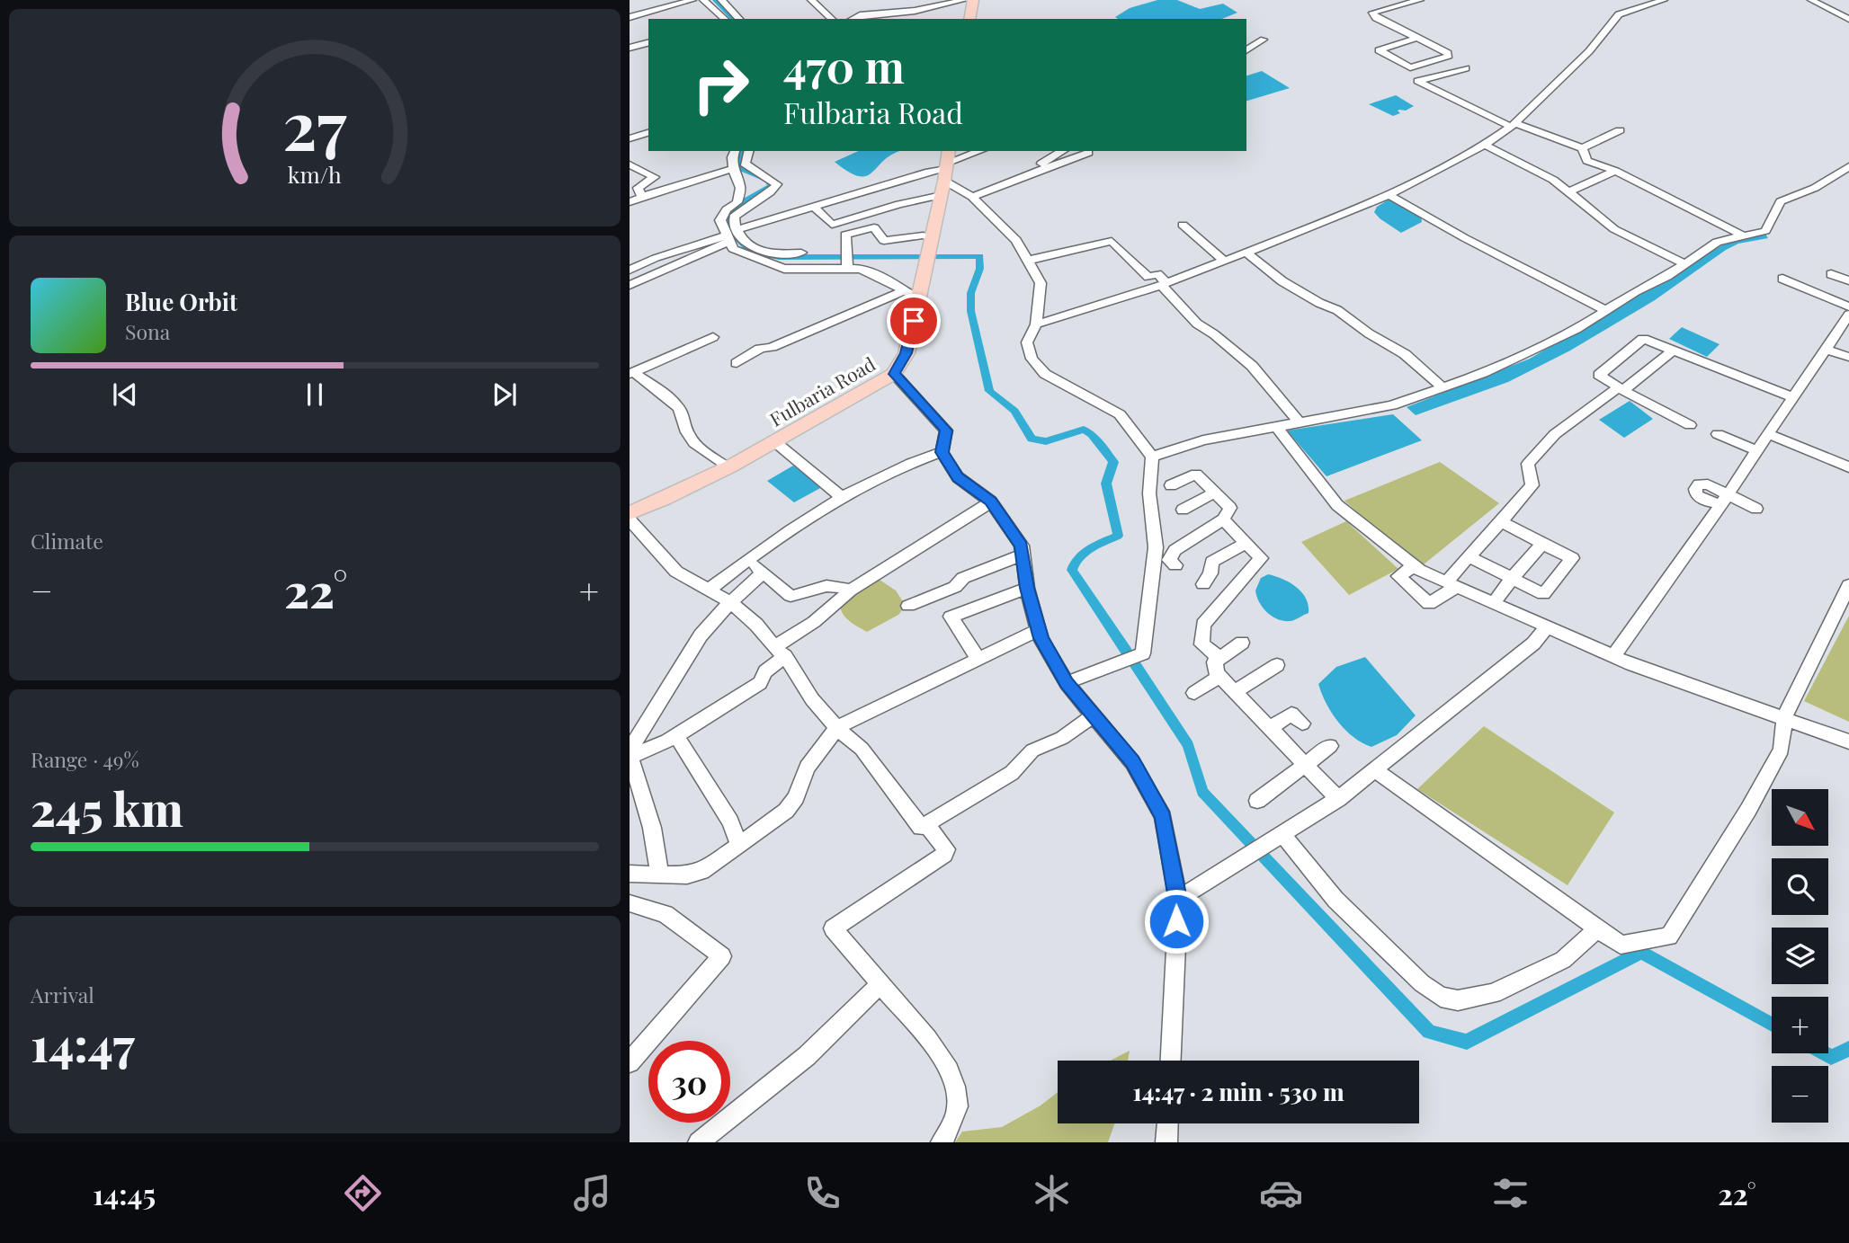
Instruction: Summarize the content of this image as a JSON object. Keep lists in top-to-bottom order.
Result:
{
  "streets": {
    "main road": ["Fulbaria Road"]
  },
  "north": "bottom right",
  "page": {
    "turn": ["470 m", "Fulbaria Road"],
    "song": ["Blue Orbit", "Sona"],
    "tile": [
      "Climate",
      ["Range · 49%", "245 km"],
      ["Arrival", "14:47"]
    ],
    "heat": ["−", "22°", "+"],
    "map_buttons": ["+", "−"],
    "limit": "30",
    "trip": "14:47 · 2 min · 530 m",
    "tabs": ["14:45", "22°"],
    "gauge": ["27", "km/h"]
  }
}
